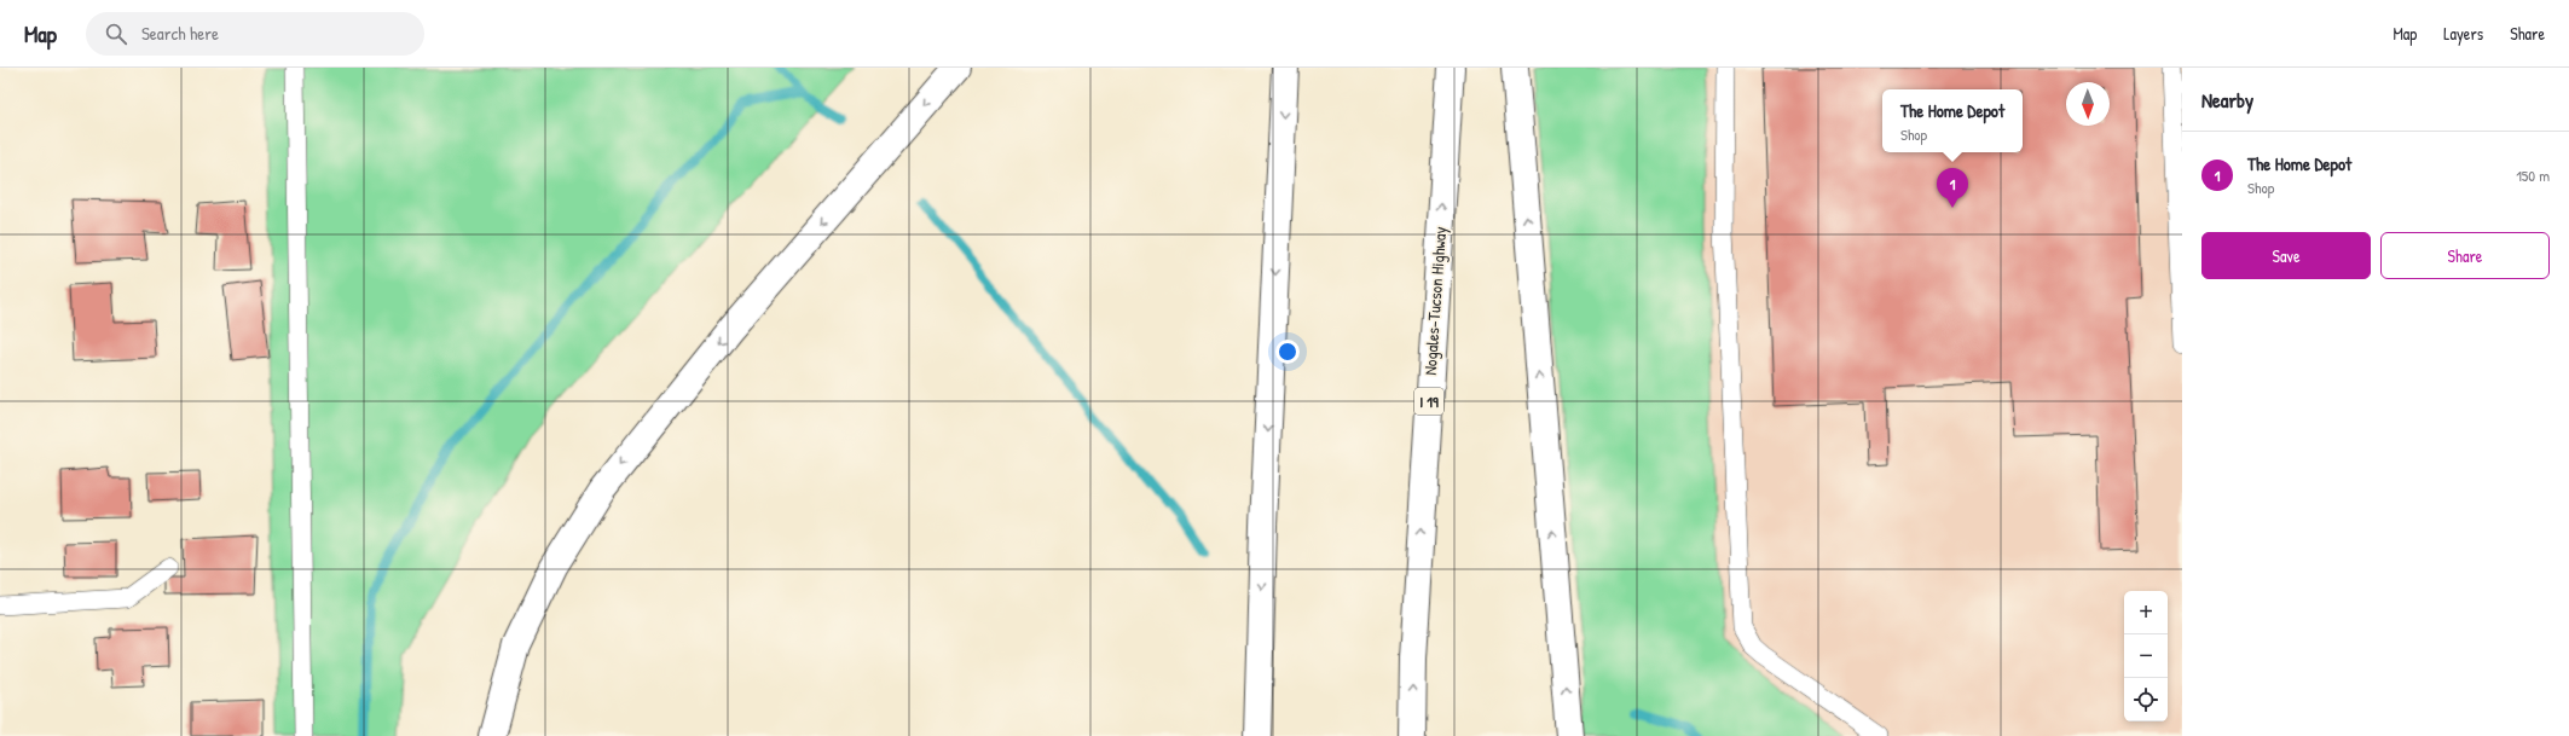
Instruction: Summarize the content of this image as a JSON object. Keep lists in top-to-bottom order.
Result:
{
  "streets": {
    "highway": ["Nogales–Tucson Highway", "I 19"]
  },
  "north": "bottom",
  "page": {
    "header": "Map",
    "search": "Search here",
    "nav": ["Map", "Layers", "Share"],
    "heading": "Nearby",
    "popup": ["The Home Depot", "Shop"],
    "list": [
      {
        "mark": "1",
        "name": "The Home Depot",
        "note": "Shop",
        "value": "150 m"
      }
    ],
    "pins": "1",
    "buttons": ["Save", "Share"],
    "map_buttons": ["+", "−"]
  }
}
